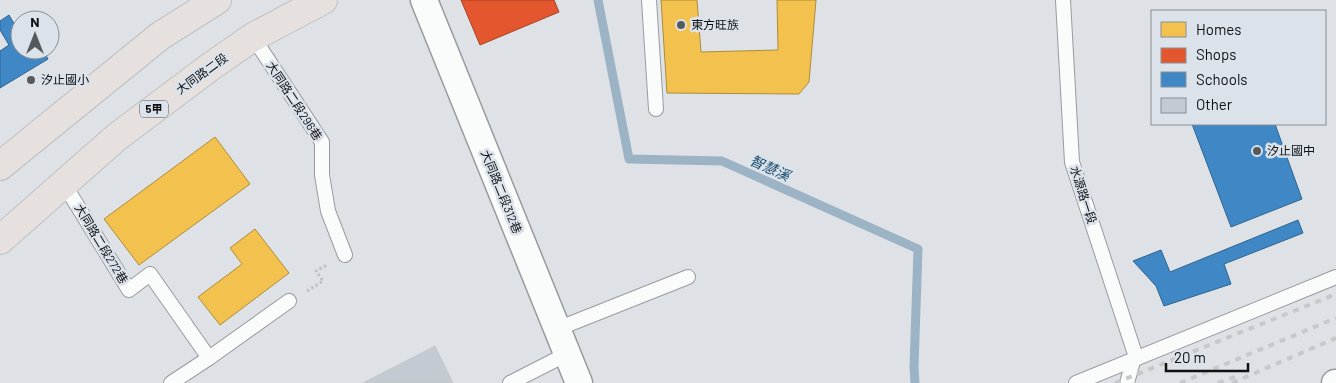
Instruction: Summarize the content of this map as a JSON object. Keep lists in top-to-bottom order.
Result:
{
  "streets": {
    "main road": ["大同路二段", "5甲"],
    "street": ["大同路二段312巷"],
    "lane": ["大同路二段296巷", "水源路一段", "大同路二段272巷"]
  },
  "crossings": [
    ["大同路二段", "大同路二段296巷"],
    ["大同路二段", "大同路二段272巷"]
  ],
  "water": ["智慧溪"],
  "places": ["東方旺族", "汐止國小", "汐止國中"],
  "legend": [
    "Homes",
    "Shops",
    "Schools",
    "Other"
  ],
  "scale_bar": "20 m",
  "north": "top"
}
